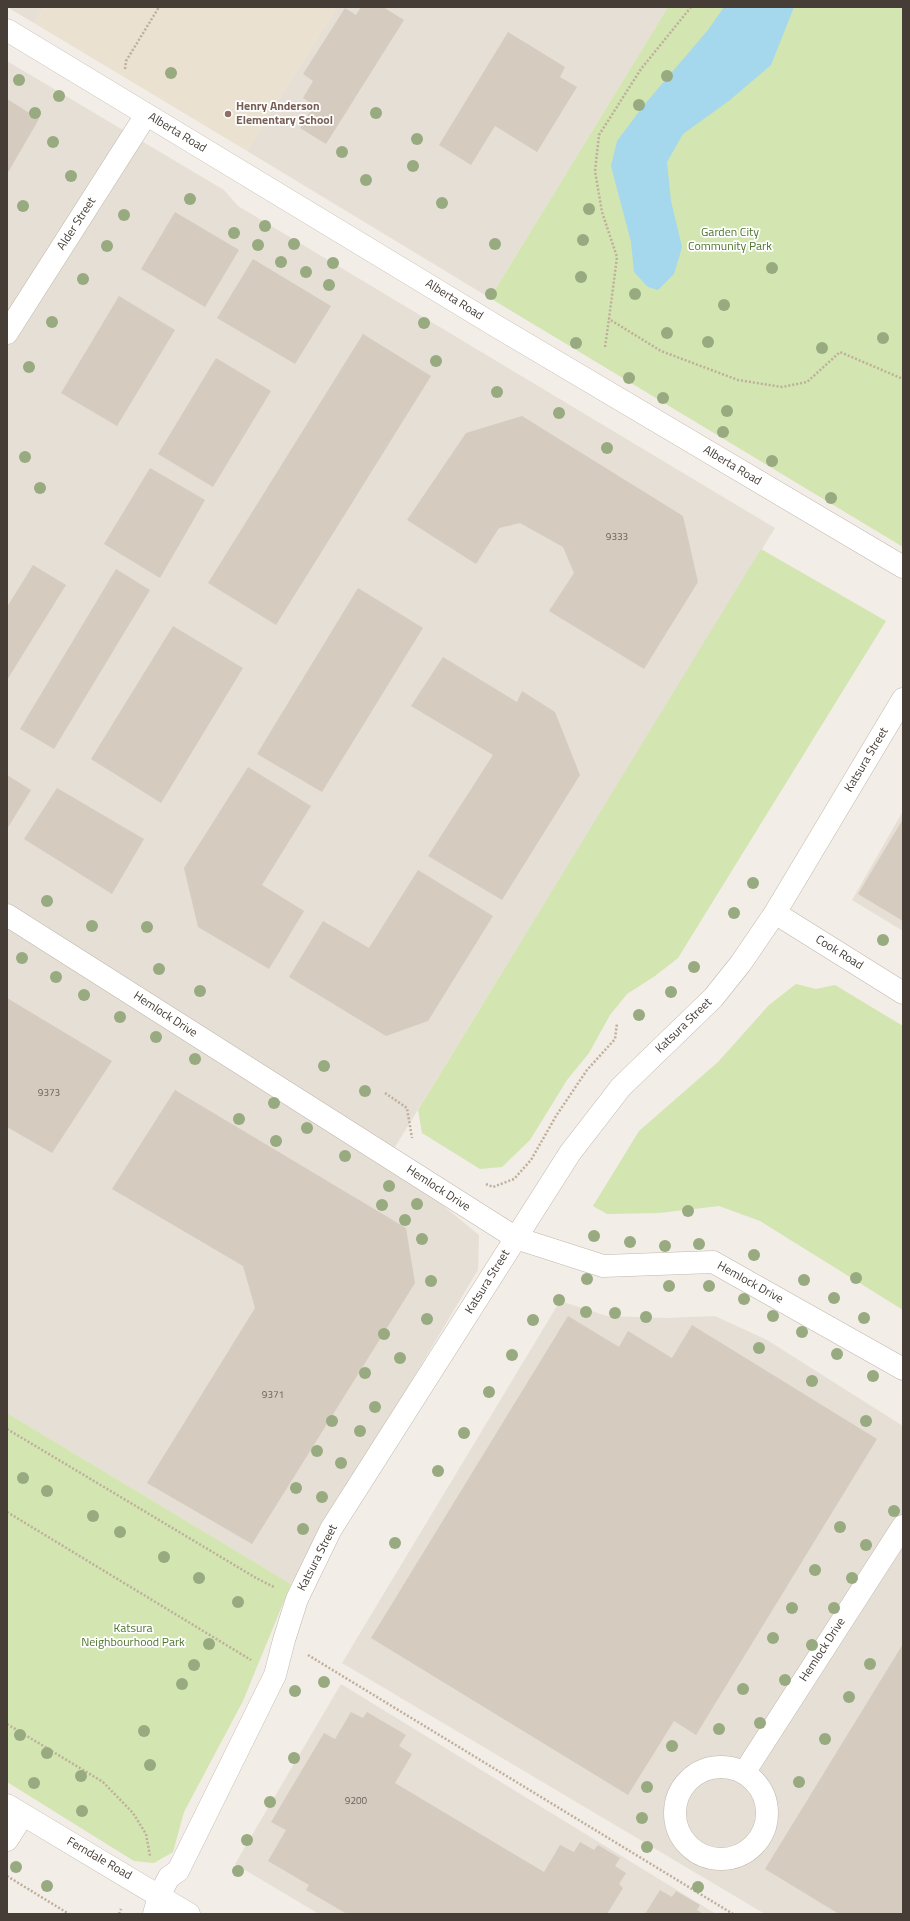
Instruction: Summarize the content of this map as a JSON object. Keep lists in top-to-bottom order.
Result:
{
  "streets": {
    "street": [
      "Alberta Road",
      "Alder Street",
      "Katsura Street",
      "Cook Road",
      "Hemlock Drive",
      "Ferndale Road"
    ]
  },
  "crossings": [
    ["Alberta Road", "Alder Street"],
    ["Katsura Street", "Cook Road"],
    ["Katsura Street", "Hemlock Drive"],
    ["Katsura Street", "Ferndale Road"]
  ],
  "parks": ["Garden City Community Park", "Katsura Neighbourhood Park"],
  "places": ["Henry Anderson Elementary School"],
  "house_numbers": [
    "9333",
    "9373",
    "9371",
    "9200"
  ]
}
